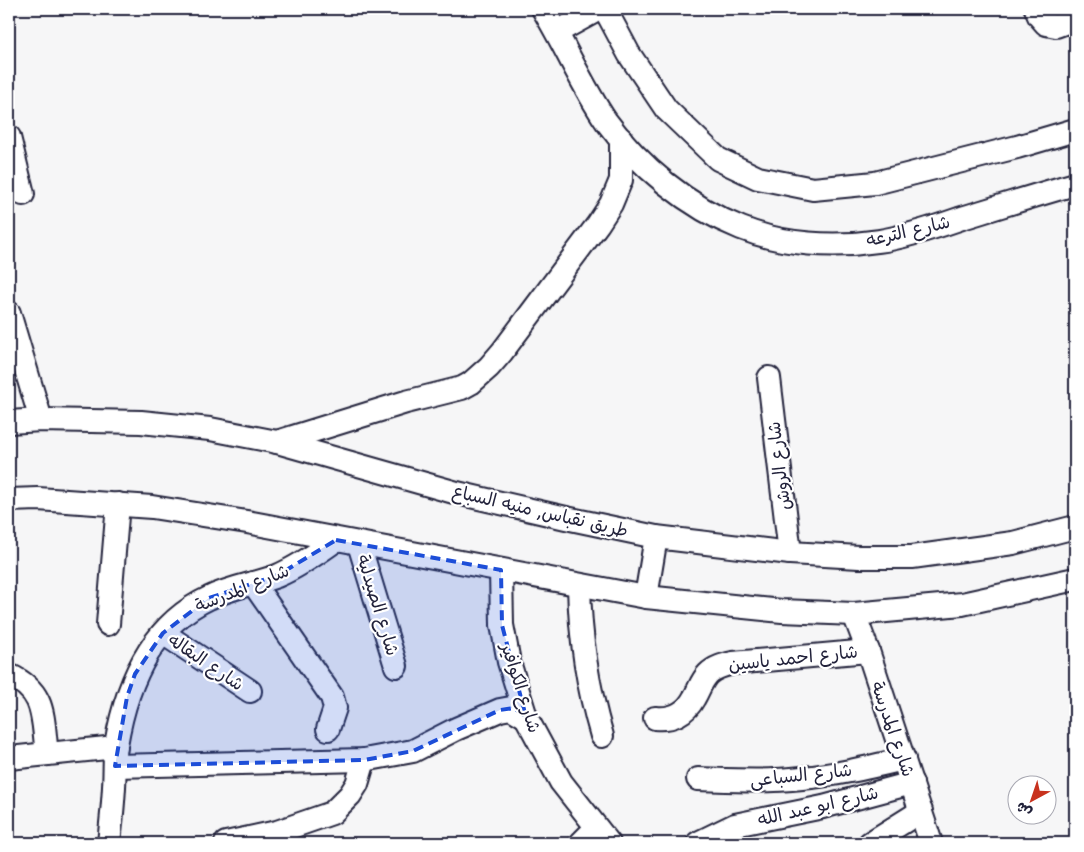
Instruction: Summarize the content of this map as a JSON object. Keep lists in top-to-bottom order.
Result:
{
  "streets": {
    "street": [
      "شارع الترعه",
      "شارع الروش",
      "طريق نقباس, منيه السباع",
      "شارع المدرسة",
      "شارع الصيدلية",
      "شارع احمد ياسين",
      "شارع البقاله",
      "شارع الكوافير",
      "شارع السباعى",
      "شارع ابو عبد الله"
    ]
  },
  "crossings": [
    ["شارع الروش", "طريق نقباس, منيه السباع"],
    ["شارع المدرسة", "شارع احمد ياسين"],
    ["شارع المدرسة", "شارع البقاله"],
    ["شارع المدرسة", "شارع السباعى"],
    ["شارع المدرسة", "شارع ابو عبد الله"]
  ],
  "north": "bottom left"
}
